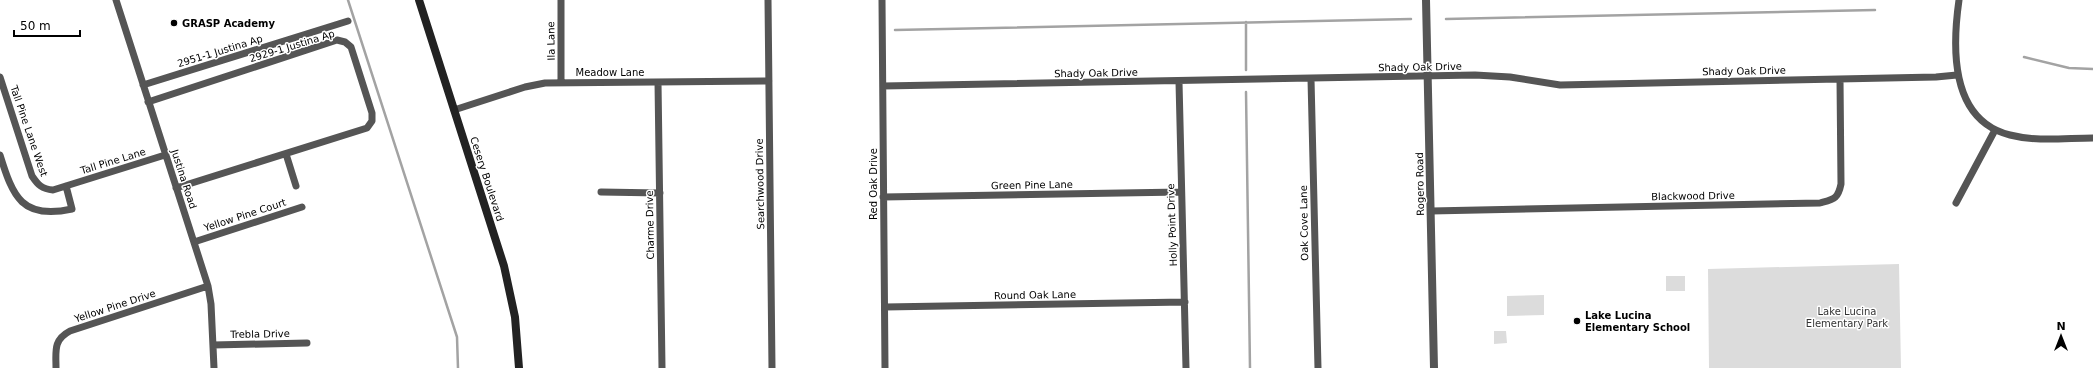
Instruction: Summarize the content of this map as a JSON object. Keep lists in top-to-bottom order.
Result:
{
  "streets": {
    "main road": ["Cesery Boulevard"],
    "street": [
      "Ila Lane",
      "2929-1 Justina Ap",
      "2951-1 Justina Ap",
      "Shady Oak Drive",
      "Meadow Lane",
      "Tall Pine Lane West",
      "Tall Pine Lane",
      "Justina Road",
      "Searchwood Drive",
      "Red Oak Drive",
      "Rogero Road",
      "Green Pine Lane",
      "Blackwood Drive",
      "Yellow Pine Court",
      "Oak Cove Lane",
      "Charme Drive",
      "Holly Point Drive",
      "Round Oak Lane",
      "Yellow Pine Drive",
      "Trebla Drive"
    ]
  },
  "crossings": [
    ["Ila Lane", "Meadow Lane"],
    ["2929-1 Justina Ap", "Justina Road"],
    ["2951-1 Justina Ap", "Justina Road"],
    ["Shady Oak Drive", "Red Oak Drive"],
    ["Shady Oak Drive", "Rogero Road"],
    ["Shady Oak Drive", "Blackwood Drive"],
    ["Shady Oak Drive", "Oak Cove Lane"],
    ["Shady Oak Drive", "Holly Point Drive"],
    ["Meadow Lane", "Cesery Boulevard"],
    ["Meadow Lane", "Searchwood Drive"],
    ["Meadow Lane", "Charme Drive"],
    ["Tall Pine Lane West", "Tall Pine Lane"],
    ["Tall Pine Lane", "Justina Road"],
    ["Justina Road", "Yellow Pine Court"],
    ["Justina Road", "Yellow Pine Drive"],
    ["Justina Road", "Trebla Drive"],
    ["Red Oak Drive", "Green Pine Lane"],
    ["Red Oak Drive", "Round Oak Lane"],
    ["Rogero Road", "Blackwood Drive"],
    ["Green Pine Lane", "Holly Point Drive"],
    ["Holly Point Drive", "Round Oak Lane"]
  ],
  "parks": ["Lake Lucina Elementary Park"],
  "places": ["GRASP Academy", "Lake Lucina Elementary School"],
  "scale_bar": "50 m",
  "north": "top"
}
